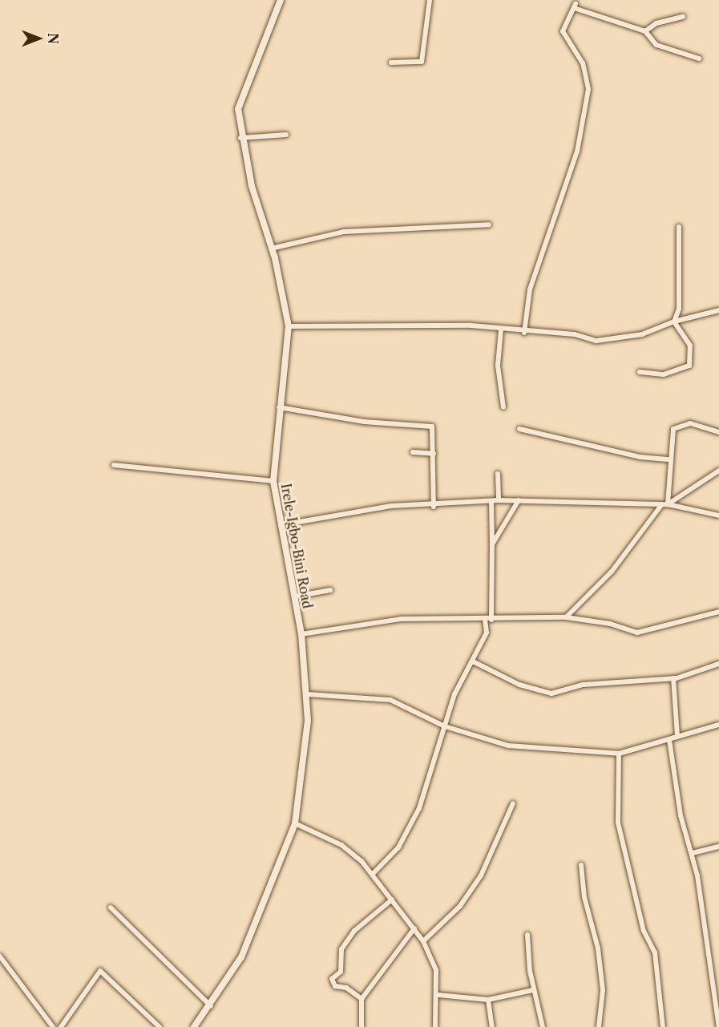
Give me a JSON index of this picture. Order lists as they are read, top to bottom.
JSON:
{
  "streets": {
    "street": ["Irele-Igbo-Bini Road"]
  },
  "north": "right"
}
